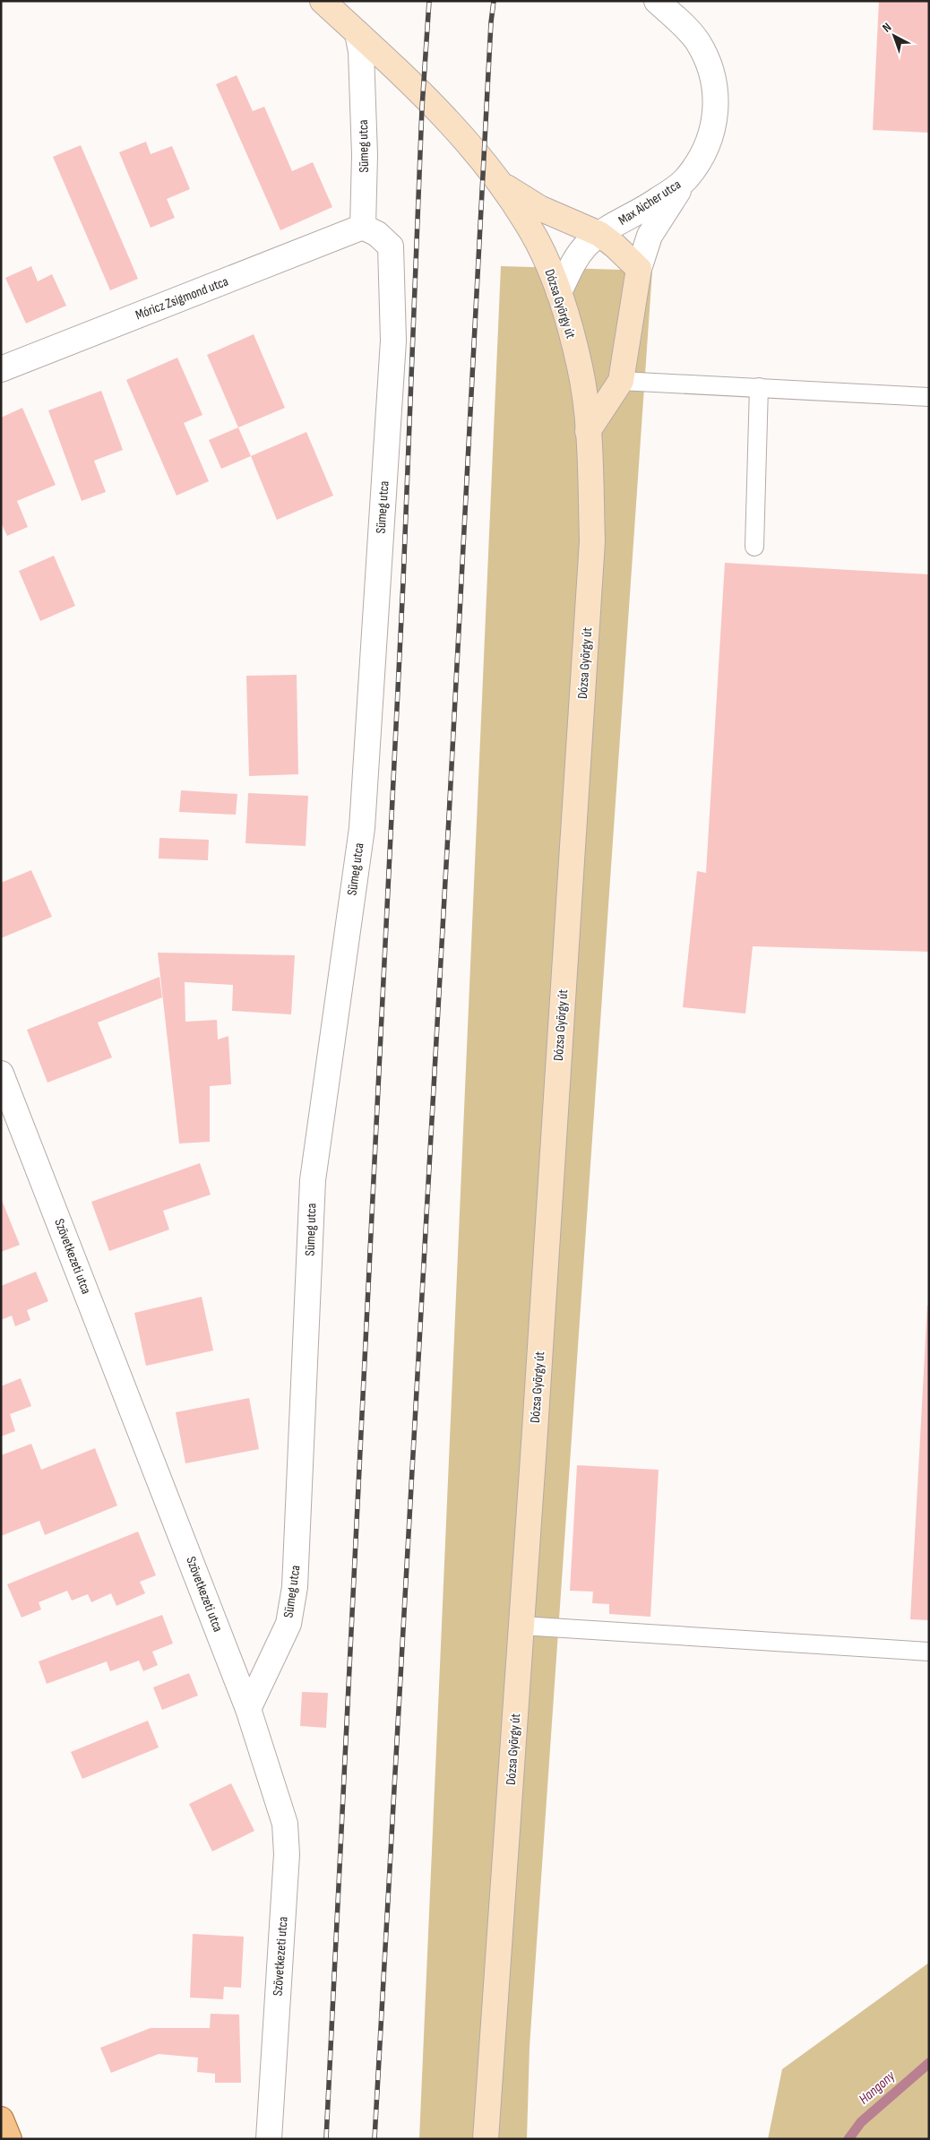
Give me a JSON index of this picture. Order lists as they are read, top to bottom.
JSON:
{
  "streets": {
    "main road": ["Dózsa György út"],
    "street": [
      "Sümeg utca",
      "Max Aicher utca",
      "Móricz Zsigmond utca",
      "Szövetkezeti utca"
    ]
  },
  "crossings": [
    ["Sümeg utca", "Móricz Zsigmond utca"],
    ["Sümeg utca", "Dózsa György út"],
    ["Sümeg utca", "Szövetkezeti utca"],
    ["Max Aicher utca", "Dózsa György út"]
  ],
  "water": ["Hangony"],
  "north": "top left"
}
